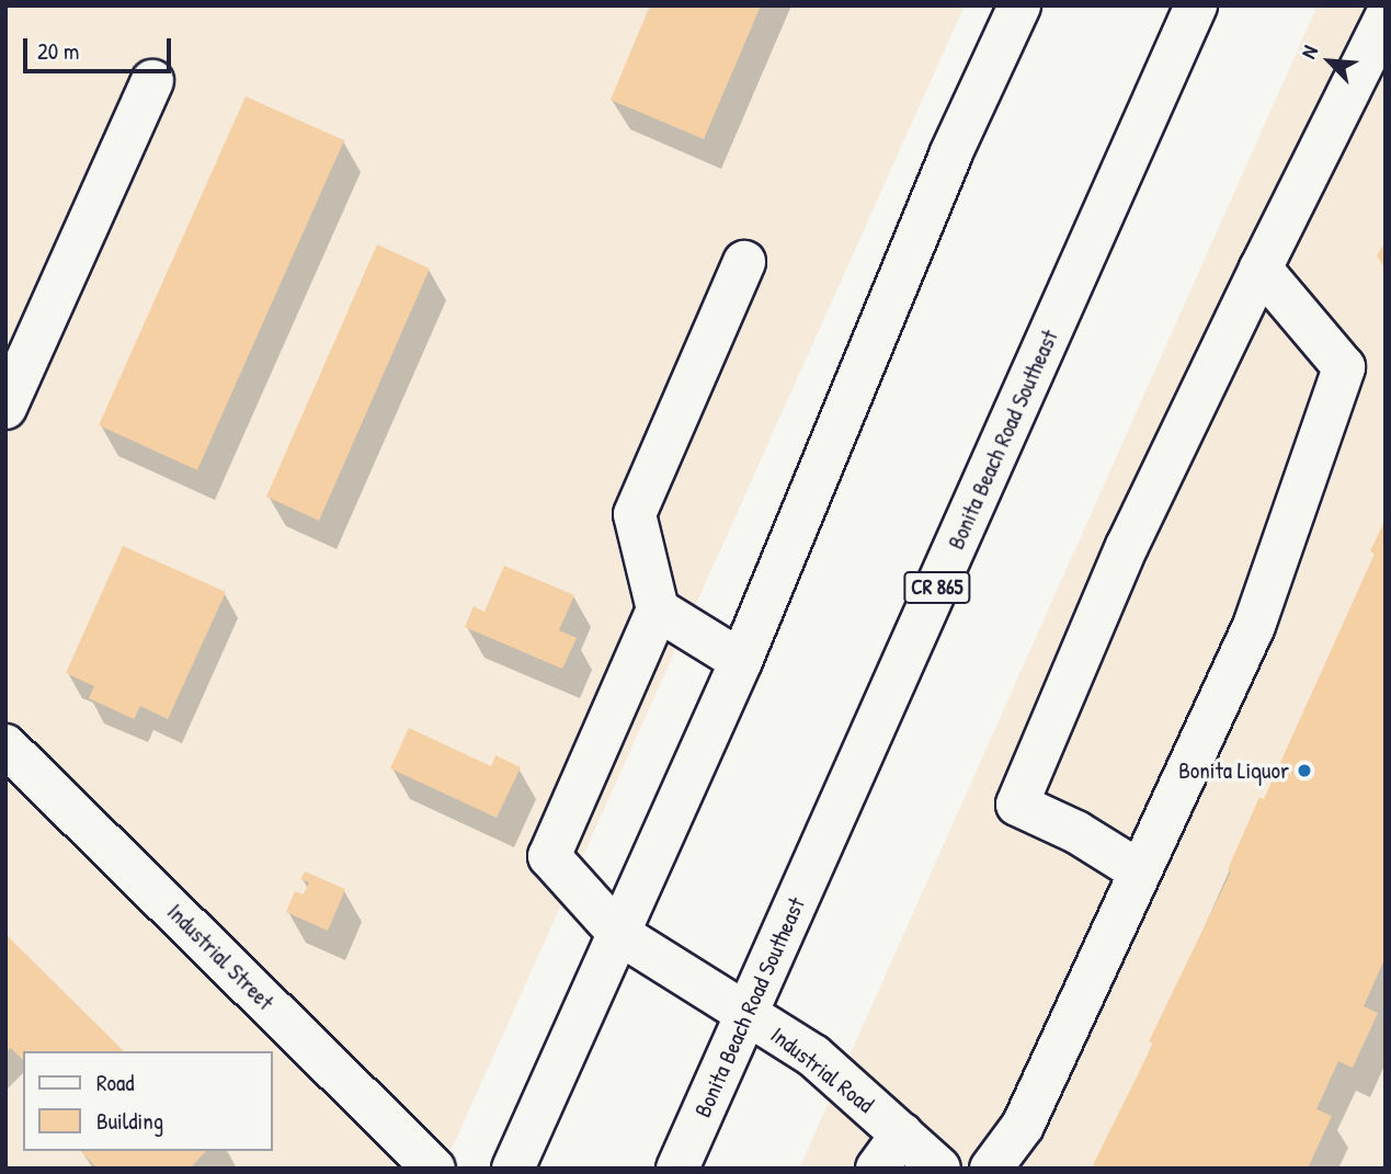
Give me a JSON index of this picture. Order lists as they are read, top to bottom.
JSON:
{
  "streets": {
    "main road": [
      "Bonita Beach Road Southeast",
      "CR 865",
      "Industrial Street",
      "Industrial Road"
    ]
  },
  "crossings": [
    ["Bonita Beach Road Southeast", "Industrial Road"]
  ],
  "places": ["Bonita Liquor"],
  "legend": ["Road", "Building"],
  "scale_bar": "20 m",
  "north": "top left"
}
